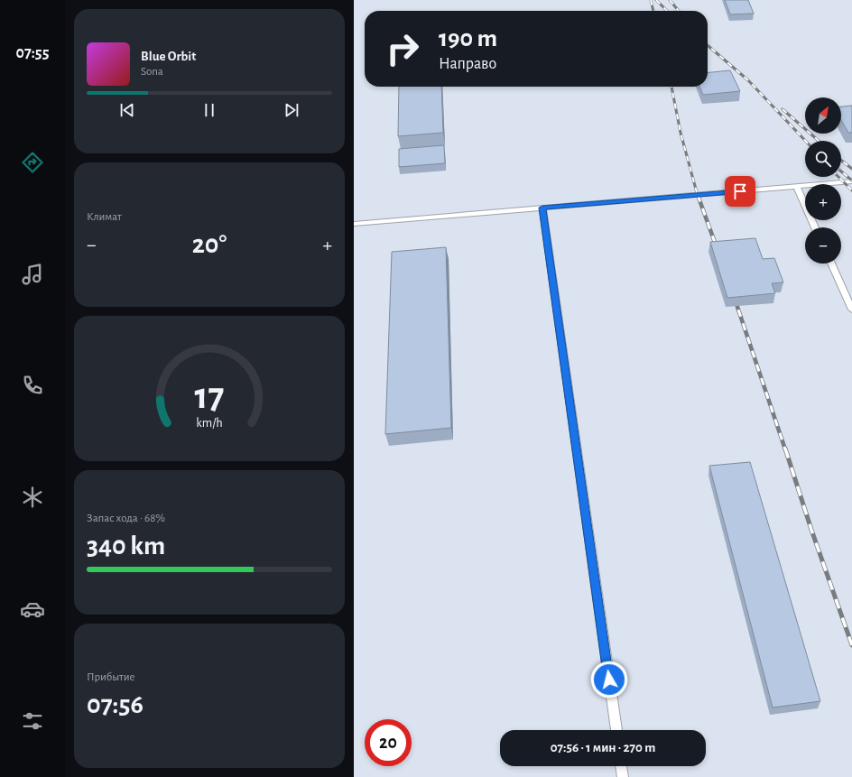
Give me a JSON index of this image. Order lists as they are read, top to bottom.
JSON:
{
  "north": "top right",
  "page": {
    "tabs": "07:55",
    "turn": ["190 m", "Направо"],
    "song": ["Blue Orbit", "Sona"],
    "map_buttons": ["+", "−"],
    "tile": [
      "Климат",
      ["Запас хода · 68%", "340 km"],
      ["Прибытие", "07:56"]
    ],
    "heat": ["−", "20°", "+"],
    "limit": "20",
    "trip": "07:56 · 1 мин · 270 m",
    "gauge": ["17", "km/h"]
  }
}
